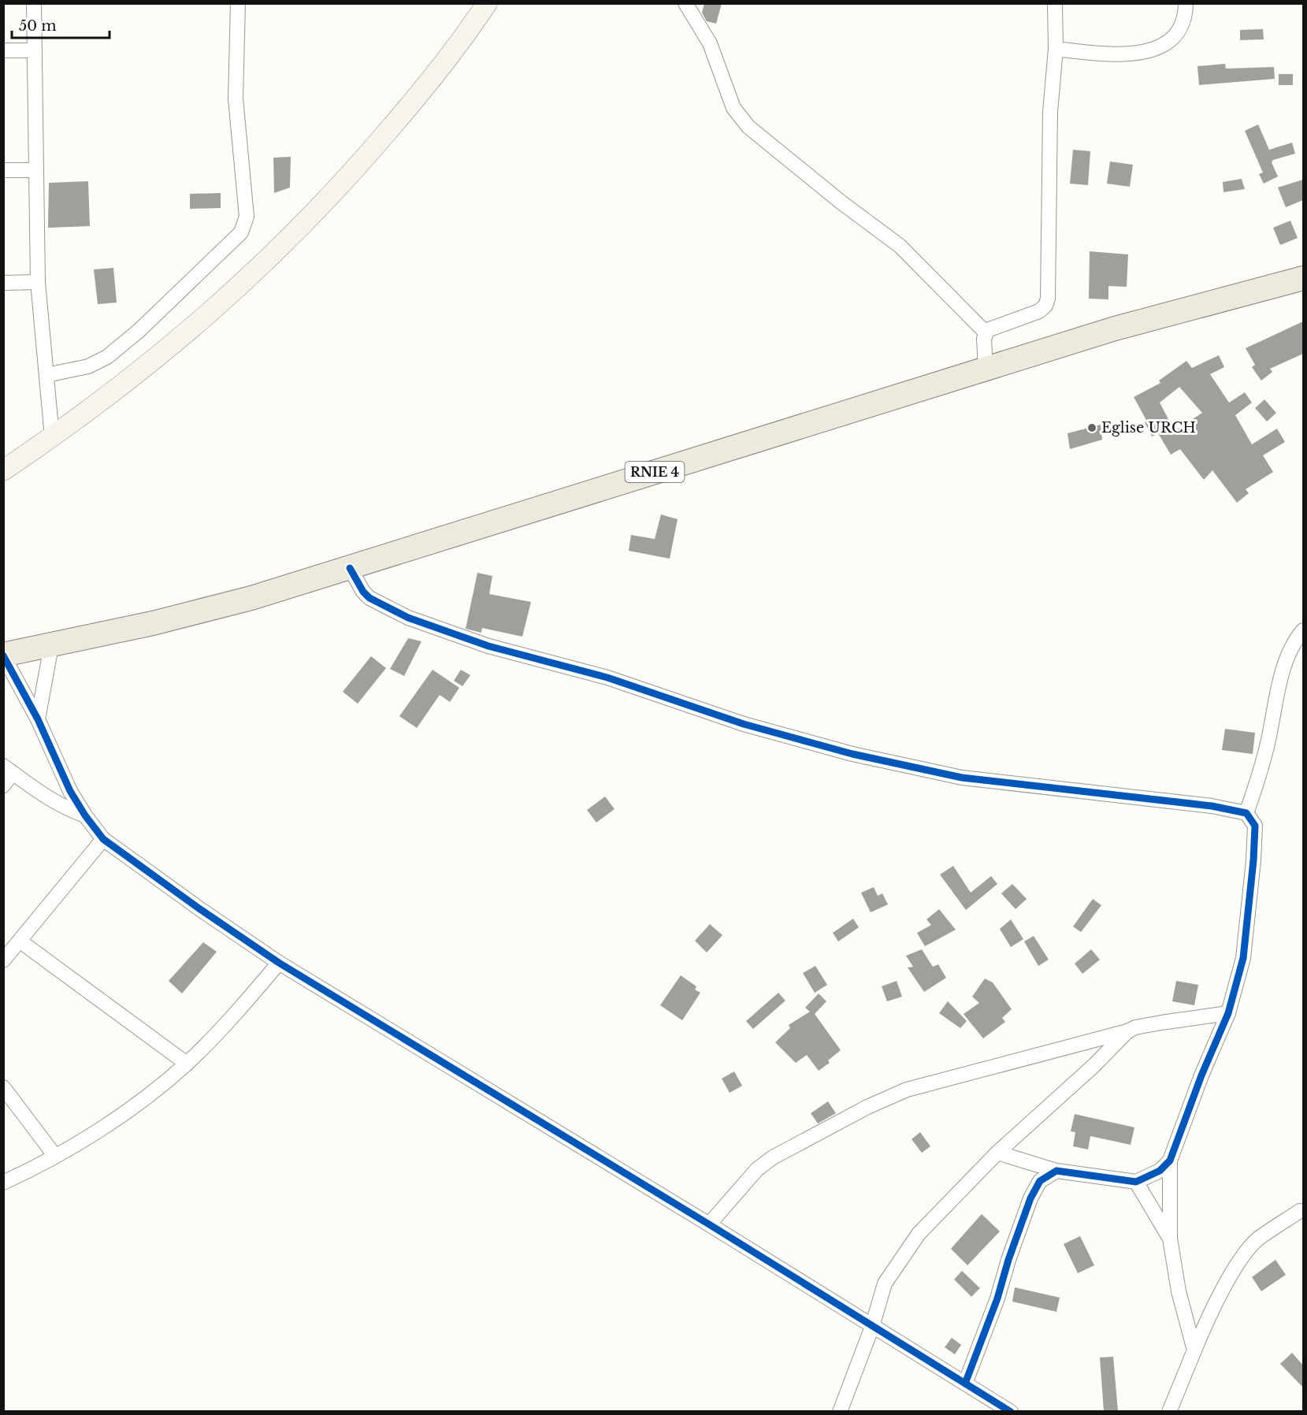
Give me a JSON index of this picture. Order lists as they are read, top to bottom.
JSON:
{
  "streets": {
    "main road": ["RNIE 4"]
  },
  "places": ["Eglise URCH"],
  "scale_bar": "50 m"
}
